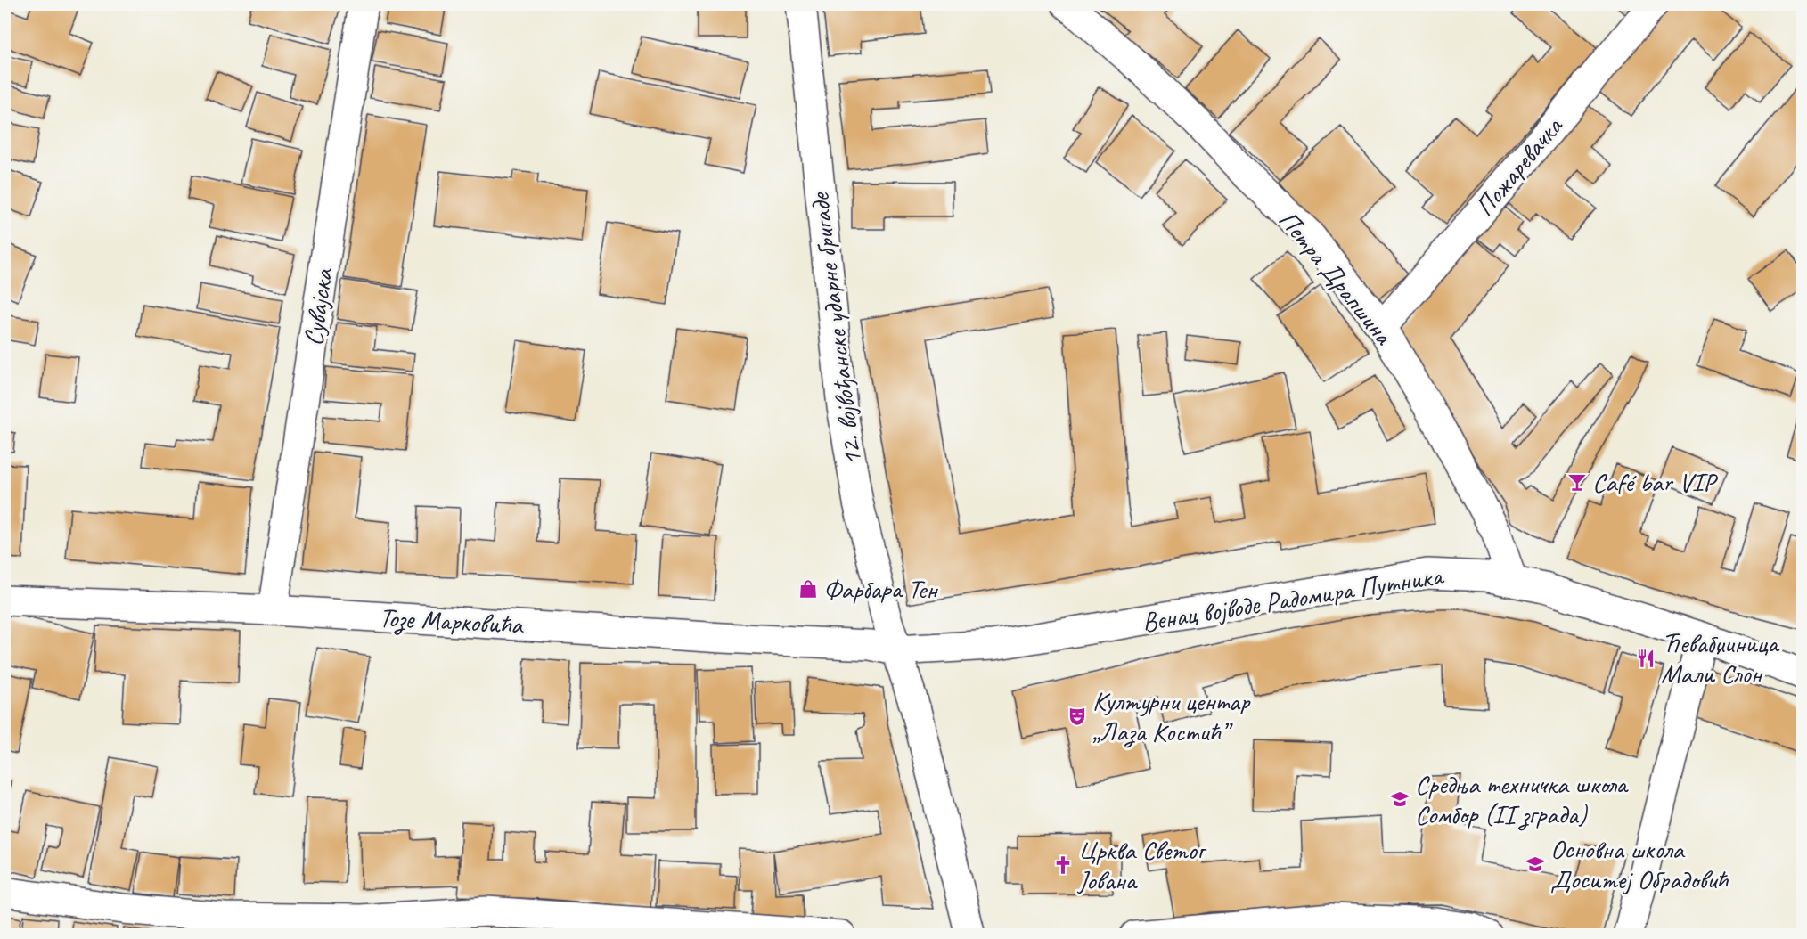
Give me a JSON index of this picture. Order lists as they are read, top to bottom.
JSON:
{
  "streets": {
    "street": [
      "Пожаревачка",
      "Петра Драпшина",
      "Сувајска",
      "12. војвођанске ударне бригаде",
      "Венац војводе Радомира Путника",
      "Тозе Марковића"
    ]
  },
  "crossings": [
    ["Пожаревачка", "Петра Драпшина"],
    ["Петра Драпшина", "Венац војводе Радомира Путника"],
    ["Сувајска", "Тозе Марковића"],
    ["12. војвођанске ударне бригаде", "Венац војводе Радомира Путника"],
    ["12. војвођанске ударне бригаде", "Тозе Марковића"],
    ["Венац војводе Радомира Путника", "Тозе Марковића"]
  ],
  "places": {
    "bar": ["Café bar VIP"],
    "shop": ["Фарбара Тен"],
    "restaurant": ["Ћевабџиница Мали Слон"],
    "theatre": ["Културни центар „Лаза Костић”"],
    "school or university": ["Средња техничка школа Сомбор (II зграда)", "Основна школа Доситеј Обрадовић"],
    "church": ["Црква Светог Јована"]
  }
}
